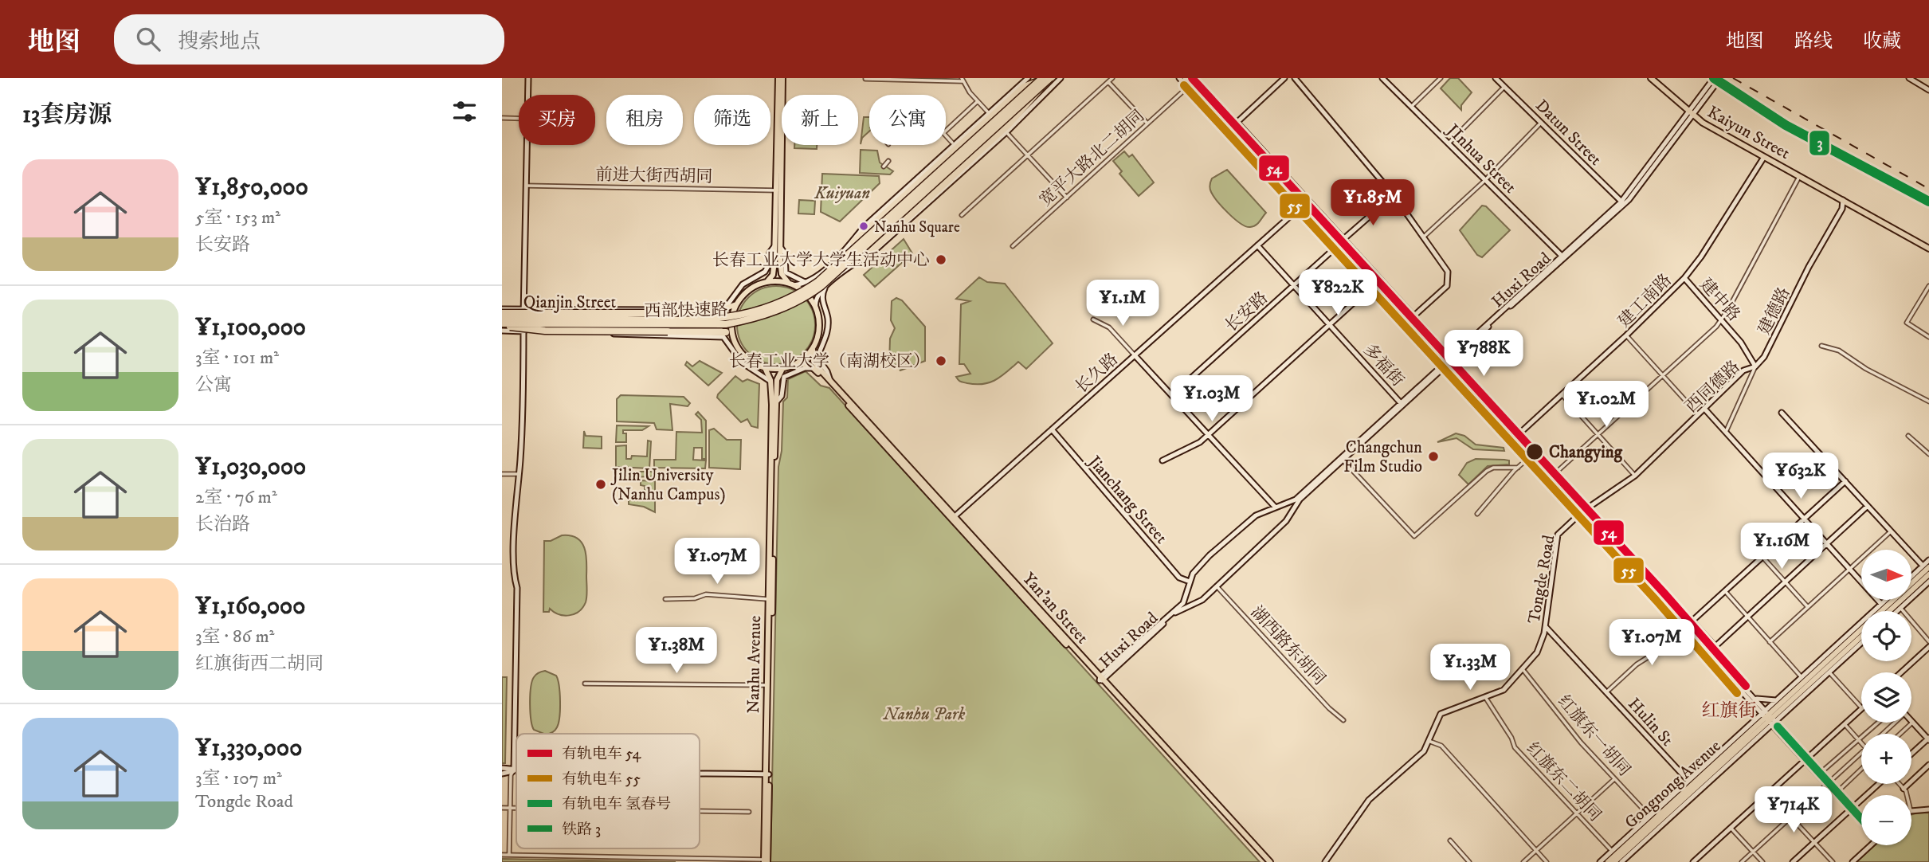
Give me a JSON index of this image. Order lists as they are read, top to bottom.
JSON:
{
  "streets": {
    "highway": ["西部快速路"],
    "main road": [
      "Kaiyun Street",
      "Qianjin Street",
      "Yan'an Street",
      "Nanhu Avenue",
      "Gongnong Avenue"
    ],
    "street": [
      "Datun Street",
      "宽平大路北二胡同",
      "JInhua Street",
      "前进大街西胡同",
      "Huxi Road",
      "建中路",
      "建工南路",
      "建德路",
      "长安路",
      "多福街",
      "长久路",
      "西同德路",
      "Jianchang Street",
      "Tongde Road",
      "湖西路东胡同",
      "Hulin St",
      "红旗东一胡同",
      "红旗东二胡同"
    ]
  },
  "crossings": [
    ["Datun Street", "Huxi Road"],
    ["Kaiyun Street", "Huxi Road"],
    ["Kaiyun Street", "建工南路"],
    ["Kaiyun Street", "建德路"],
    ["JInhua Street", "Huxi Road"],
    ["Huxi Road", "多福街"],
    ["Huxi Road", "Jianchang Street"],
    ["Huxi Road", "Yan'an Street"],
    ["Huxi Road", "湖西路东胡同"],
    ["建中路", "建工南路"],
    ["建中路", "建德路"],
    ["建中路", "西同德路"],
    ["Qianjin Street", "西部快速路"],
    ["Qianjin Street", "Yan'an Street"],
    ["Qianjin Street", "Nanhu Avenue"],
    ["建德路", "西同德路"],
    ["长安路", "多福街"],
    ["多福街", "长久路"],
    ["长久路", "Jianchang Street"],
    ["长久路", "Yan'an Street"],
    ["西同德路", "Tongde Road"],
    ["Tongde Road", "Hulin St"],
    ["Tongde Road", "红旗东一胡同"],
    ["Tongde Road", "红旗东二胡同"],
    ["Yan'an Street", "Nanhu Avenue"],
    ["Hulin St", "Gongnong Avenue"],
    ["红旗东一胡同", "Gongnong Avenue"]
  ],
  "districts": ["红旗街"],
  "parks": ["Kuiyuan", "Nanhu Park"],
  "places": [
    "Nanhu Square",
    "长春工业大学大学生活动中心",
    "长春工业大学（南湖校区）",
    "Changying",
    "Changchun Film Studio",
    "Jilin University (Nanhu Campus)"
  ],
  "lines": [
    "tram line 54",
    "rail line 3",
    "tram line 55",
    "tram line 氢春号"
  ],
  "legend": [
    "有轨电车 54",
    "有轨电车 55",
    "有轨电车 氢春号",
    "铁路 3"
  ],
  "north": "right",
  "page": {
    "header": "地图",
    "search": "搜索地点",
    "nav": ["地图", "路线", "收藏"],
    "heading": "13套房源",
    "chip": [
      "买房",
      "租房",
      "筛选",
      "新上",
      "公寓"
    ],
    "list": [
      {
        "name": "¥1,850,000",
        "note": "5室 · 153 m² · 长安路"
      },
      {
        "name": "¥1,100,000",
        "note": "3室 · 101 m² · 公寓"
      },
      {
        "name": "¥1,030,000",
        "note": "2室 · 76 m² · 长治路"
      },
      {
        "name": "¥1,160,000",
        "note": "3室 · 86 m² · 红旗街西二胡同"
      },
      {
        "name": "¥1,330,000",
        "note": "3室 · 107 m² · Tongde Road"
      }
    ],
    "price": [
      "¥1.85M",
      "¥822K",
      "¥1.1M",
      "¥788K",
      "¥1.03M",
      "¥1.02M",
      "¥632K",
      "¥1.16M",
      "¥1.07M",
      "¥1.07M",
      "¥1.38M",
      "¥1.33M",
      "¥714K"
    ],
    "map_buttons": ["+", "−"]
  }
}
